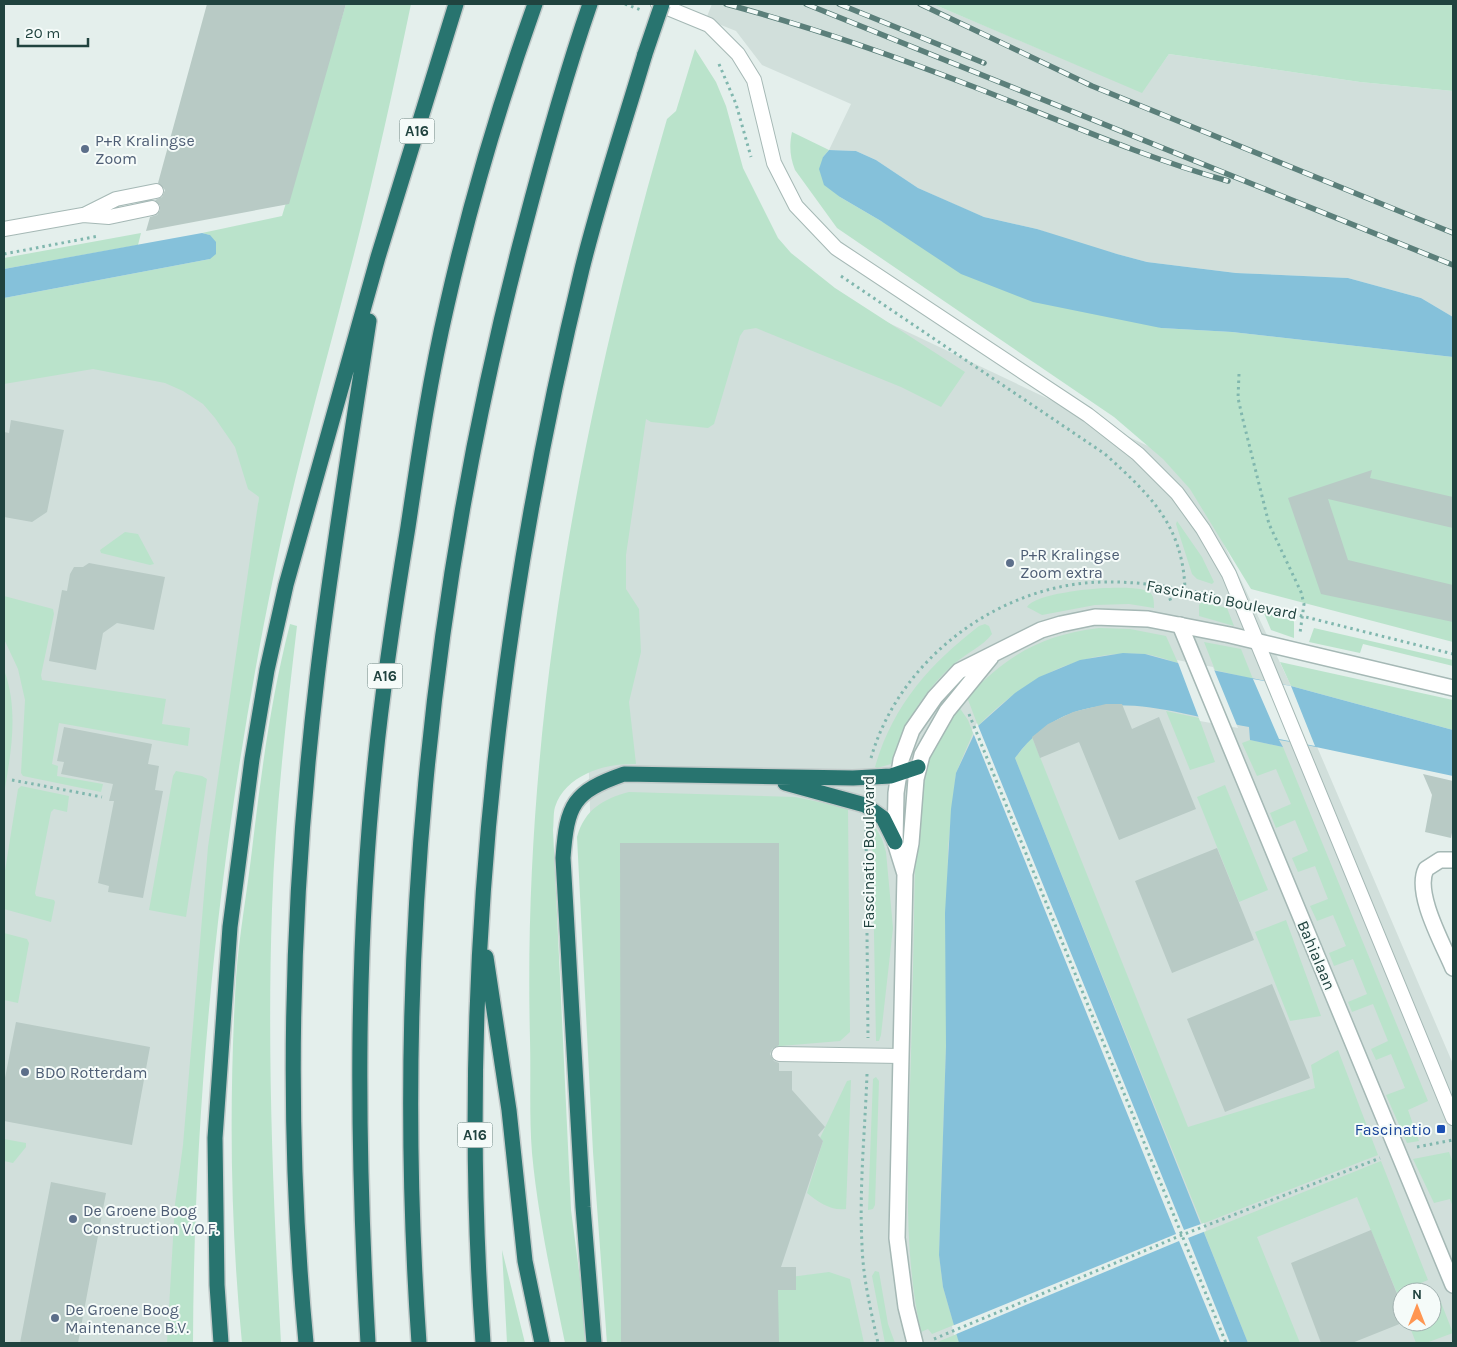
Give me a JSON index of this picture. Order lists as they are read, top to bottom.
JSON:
{
  "streets": {
    "highway": ["A16"],
    "street": ["Fascinatio Boulevard", "Bahialaan"]
  },
  "crossings": [
    ["Fascinatio Boulevard", "Bahialaan"]
  ],
  "places": {
    "other": [
      "P+R Kralingse Zoom",
      "P+R Kralingse Zoom extra",
      "BDO Rotterdam",
      "De Groene Boog Construction V.O.F.",
      "De Groene Boog Maintenance B.V."
    ],
    "transit": ["Fascinatio"]
  },
  "scale_bar": "20 m",
  "north": "top"
}
